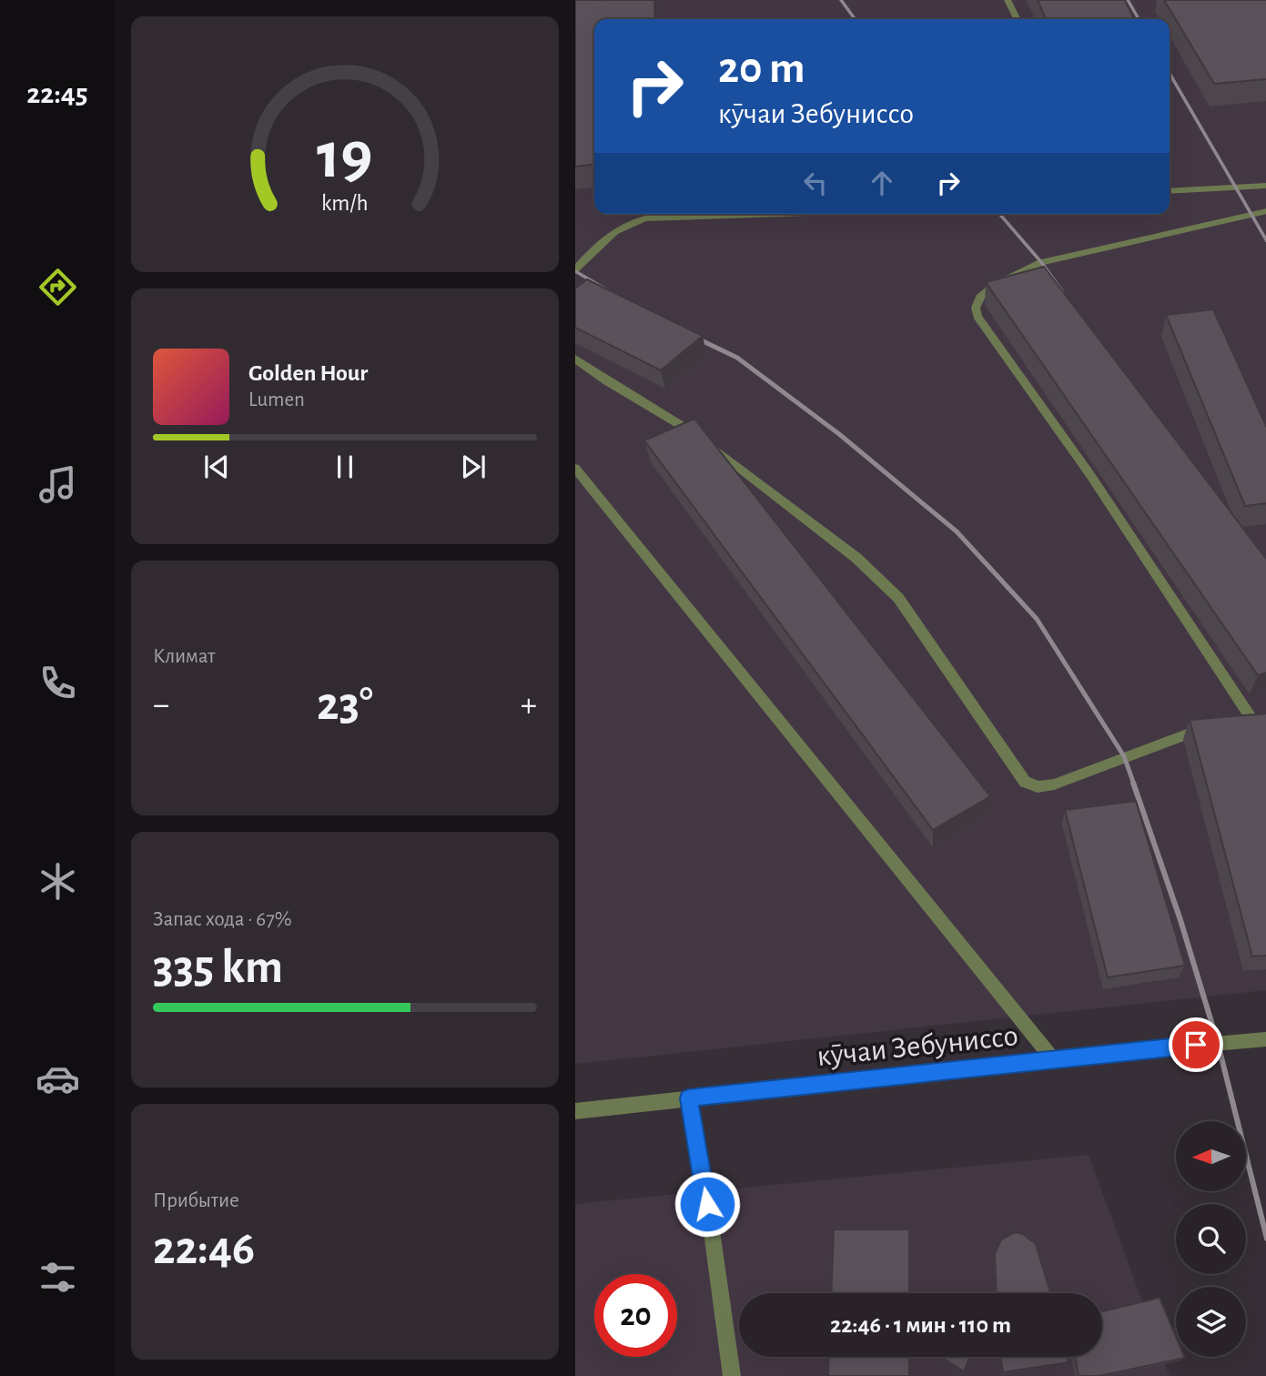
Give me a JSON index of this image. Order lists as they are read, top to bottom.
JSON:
{
  "streets": {
    "street": ["кӯчаи Зебуниссо"]
  },
  "north": "left",
  "page": {
    "tabs": "22:45",
    "turn": ["20 m", "кӯчаи Зебуниссо"],
    "song": ["Golden Hour", "Lumen"],
    "tile": [
      "Климат",
      ["Запас хода · 67%", "335 km"],
      ["Прибытие", "22:46"]
    ],
    "heat": ["−", "23°", "+"],
    "limit": "20",
    "trip": "22:46 · 1 мин · 110 m",
    "gauge": ["19", "km/h"]
  }
}
